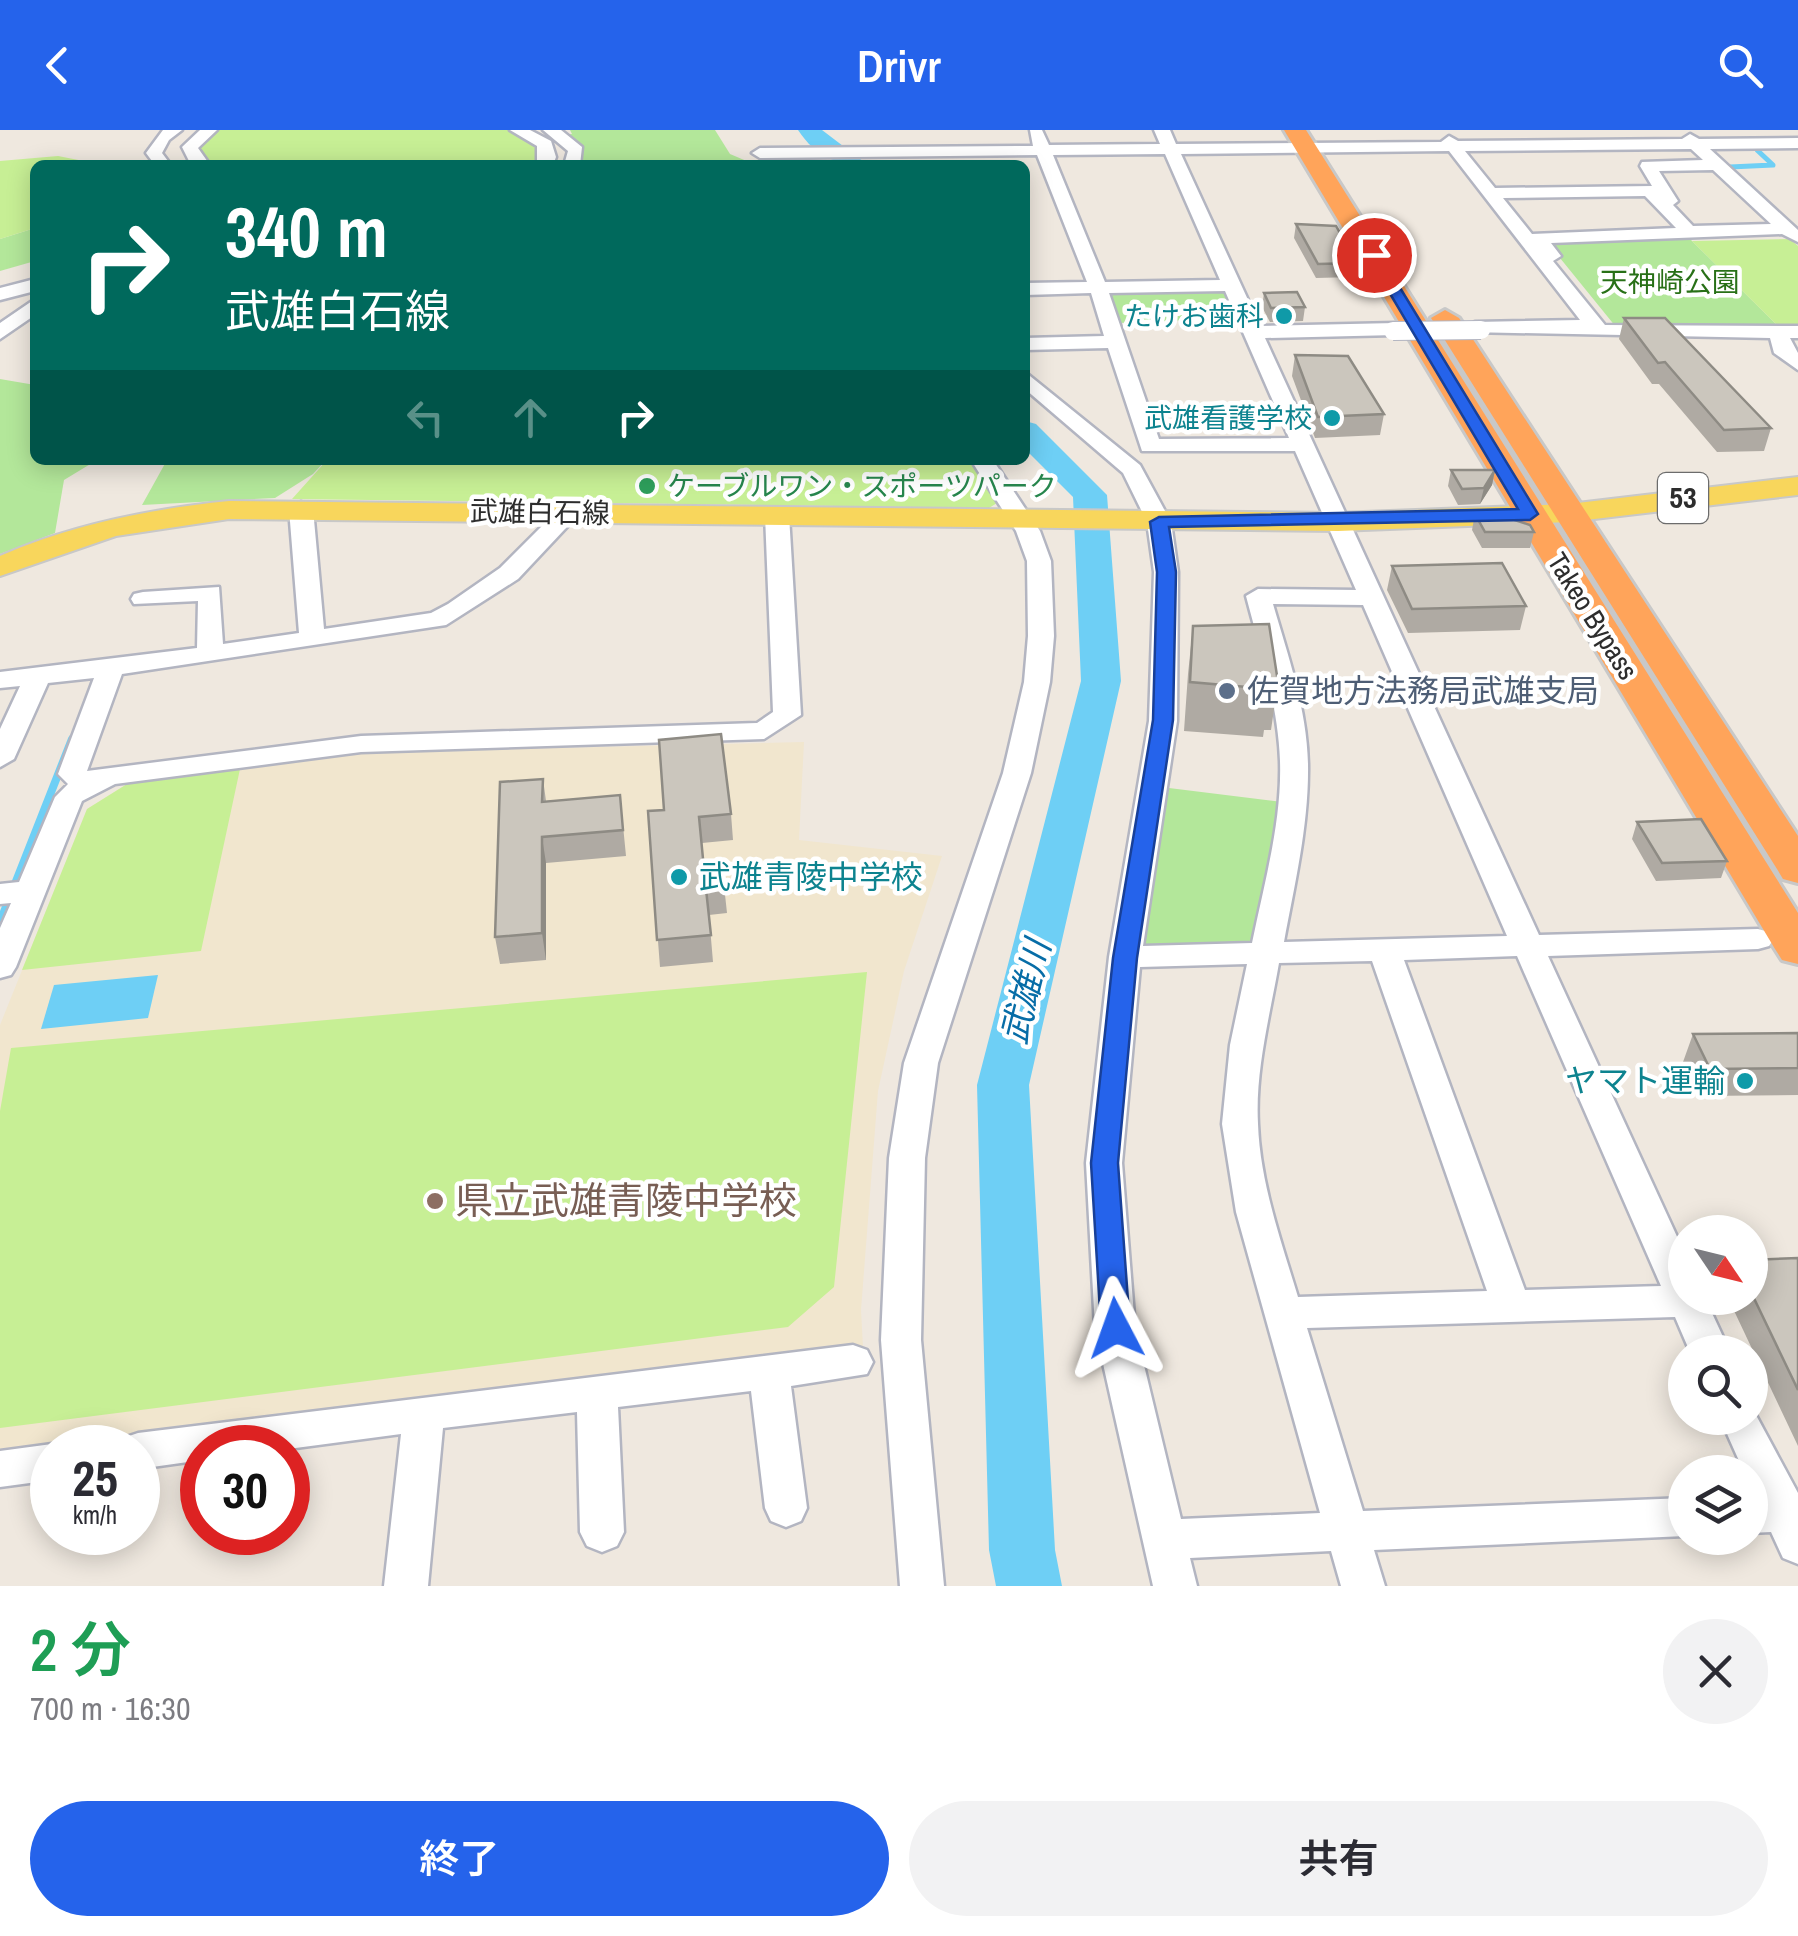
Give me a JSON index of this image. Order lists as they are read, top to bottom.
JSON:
{
  "streets": {
    "highway": ["Takeo Bypass"],
    "main road": ["53", "武雄白石線"]
  },
  "crossings": [
    ["53", "武雄白石線"],
    ["53", "Takeo Bypass"],
    ["武雄白石線", "Takeo Bypass"]
  ],
  "water": ["武雄川"],
  "parks": ["天神崎公園"],
  "places": [
    "たけお歯科",
    "武雄看護学校",
    "ケーブルワン・スポーツパーク",
    "佐賀地方法務局武雄支局",
    "武雄青陵中学校",
    "ヤマト運輸",
    "県立武雄青陵中学校"
  ],
  "north": "bottom right",
  "page": {
    "header": "Drivr",
    "turn": ["340 m", "武雄白石線"],
    "speed": "25 km/h",
    "limit": "30",
    "heading": ["2 分", "700 m · 16:30"],
    "buttons": ["終了", "共有"]
  }
}
